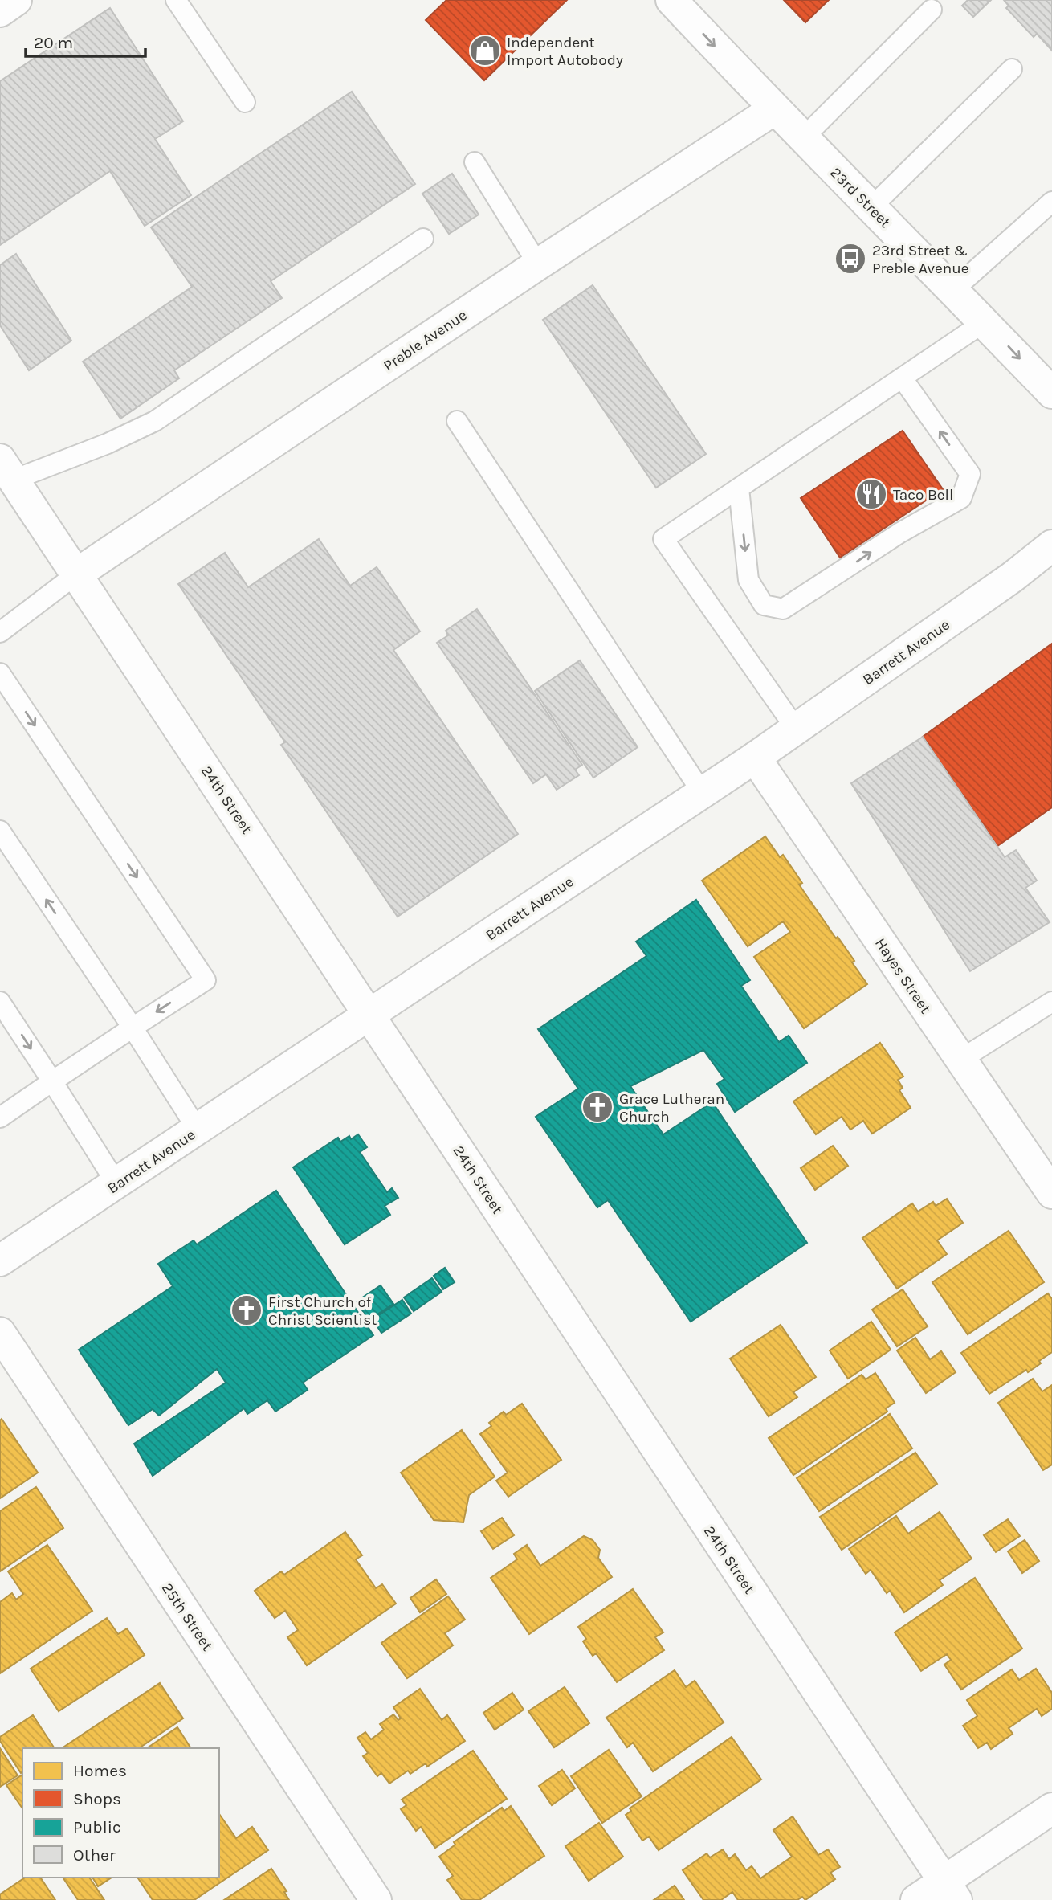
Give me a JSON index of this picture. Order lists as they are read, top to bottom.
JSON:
{
  "streets": {
    "street": [
      "23rd Street",
      "Preble Avenue",
      "Barrett Avenue",
      "24th Street",
      "Hayes Street",
      "25th Street"
    ]
  },
  "crossings": [
    ["23rd Street", "Preble Avenue"],
    ["Preble Avenue", "24th Street"],
    ["Barrett Avenue", "24th Street"],
    ["Barrett Avenue", "Hayes Street"]
  ],
  "one_way": ["23rd Street"],
  "places": {
    "shop": ["Independent Import Autobody"],
    "bus stop": ["23rd Street & Preble Avenue"],
    "restaurant": ["Taco Bell"],
    "church": ["Grace Lutheran Church", "First Church of Christ Scientist"]
  },
  "legend": [
    "Homes",
    "Shops",
    "Public",
    "Other"
  ],
  "scale_bar": "20 m"
}
